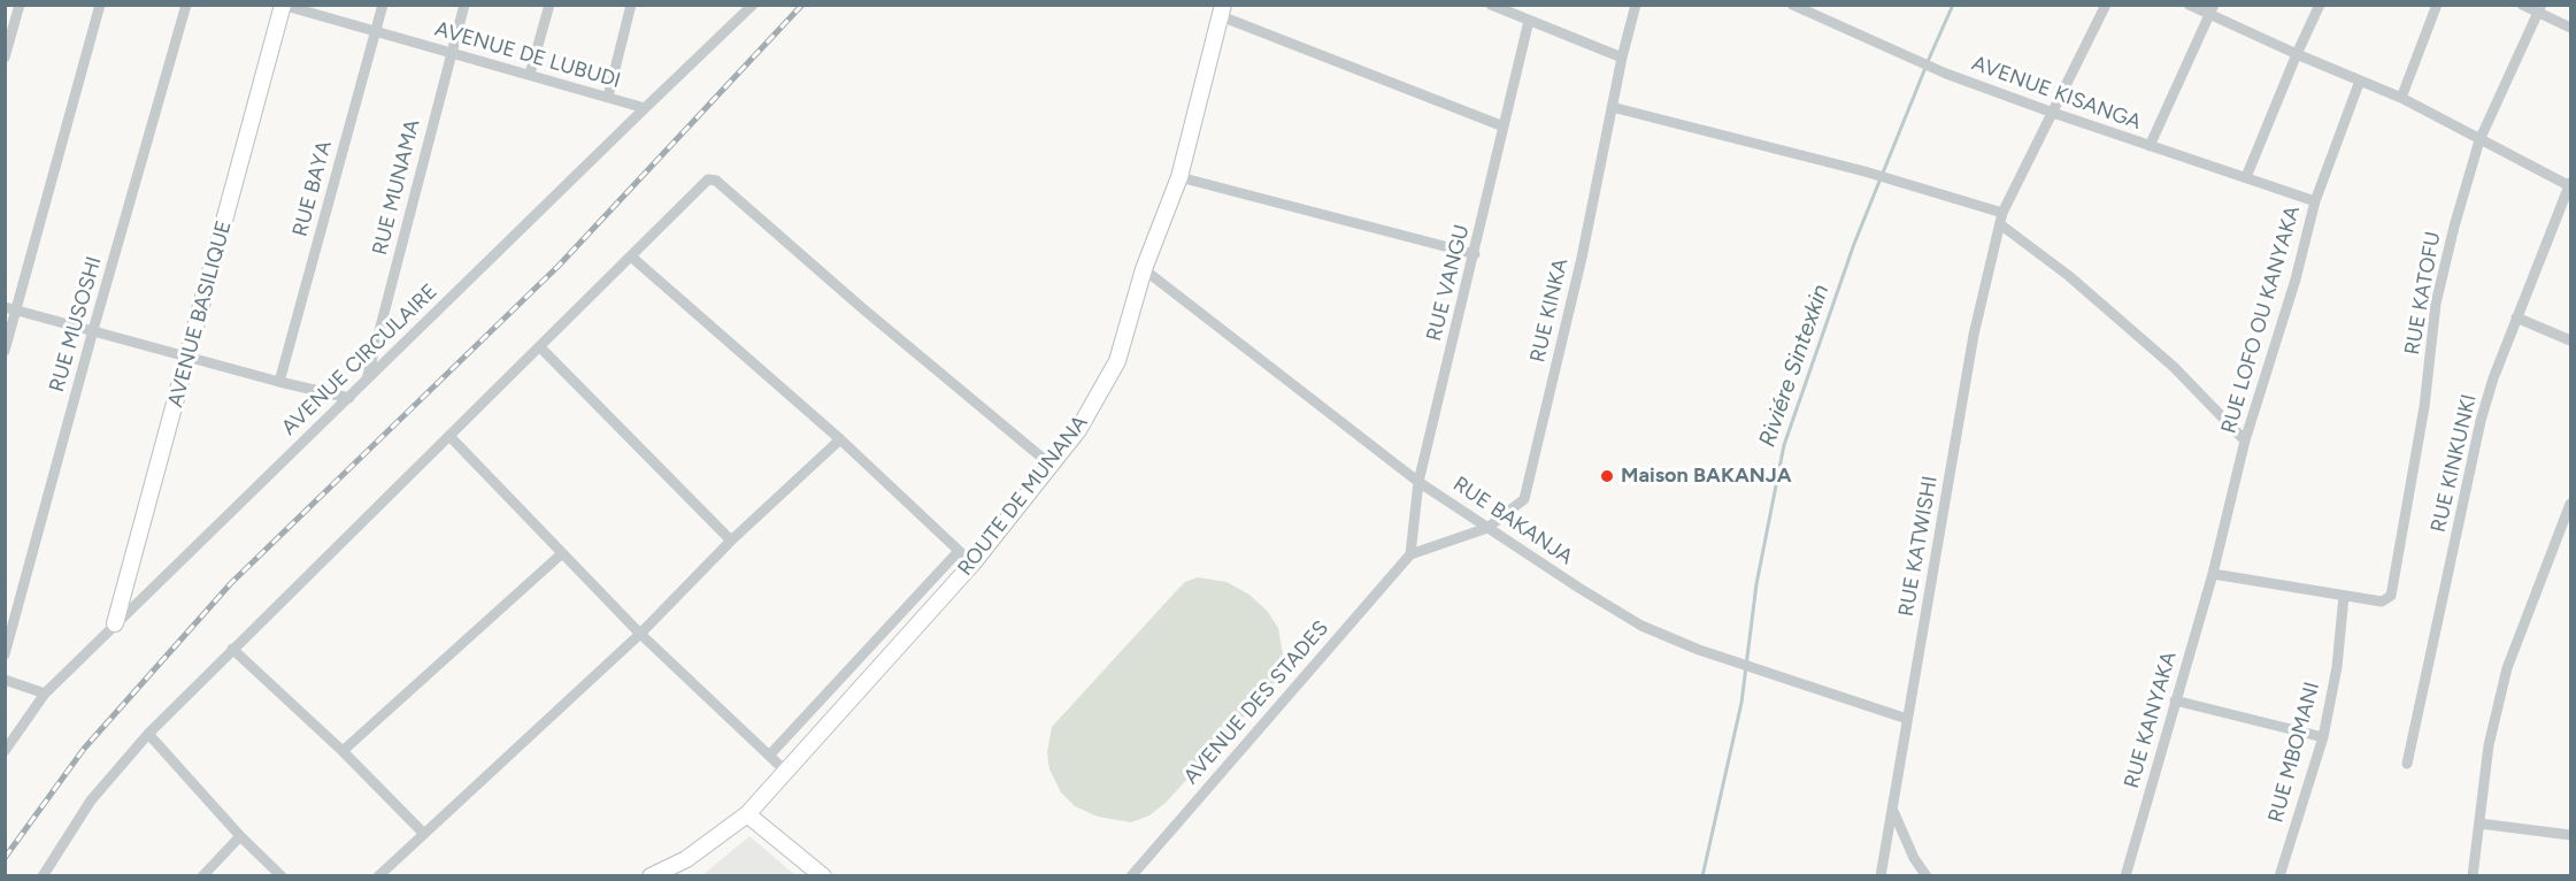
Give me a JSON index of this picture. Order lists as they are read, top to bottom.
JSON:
{
  "streets": {
    "main road": ["AVENUE BASILIQUE", "ROUTE DE MUNANA"],
    "street": [
      "AVENUE DE LUBUDI",
      "AVENUE KISANGA",
      "RUE MUNAMA",
      "RUE BAYA",
      "RUE VANGU",
      "RUE KATOFU",
      "RUE KINKA",
      "RUE LOFO OU KANYAKA",
      "RUE MUSOSHI",
      "AVENUE CIRCULAIRE",
      "RUE KINKUNKI",
      "RUE BAKANJA",
      "RUE KATWISHI",
      "AVENUE DES STADES",
      "RUE KANYAKA",
      "RUE MBOMANI"
    ]
  },
  "crossings": [
    ["AVENUE DE LUBUDI", "RUE MUNAMA"],
    ["AVENUE DE LUBUDI", "RUE BAYA"],
    ["AVENUE DE LUBUDI", "AVENUE BASILIQUE"],
    ["AVENUE DE LUBUDI", "AVENUE CIRCULAIRE"],
    ["AVENUE KISANGA", "RUE LOFO OU KANYAKA"],
    ["AVENUE KISANGA", "RUE KATWISHI"],
    ["RUE MUNAMA", "AVENUE CIRCULAIRE"],
    ["RUE VANGU", "RUE KINKA"],
    ["RUE VANGU", "RUE BAKANJA"],
    ["RUE VANGU", "AVENUE DES STADES"],
    ["RUE KATOFU", "RUE MBOMANI"],
    ["RUE KINKA", "RUE BAKANJA"],
    ["RUE KINKA", "AVENUE DES STADES"],
    ["AVENUE BASILIQUE", "AVENUE CIRCULAIRE"],
    ["RUE LOFO OU KANYAKA", "RUE KANYAKA"],
    ["ROUTE DE MUNANA", "RUE BAKANJA"],
    ["RUE BAKANJA", "RUE KATWISHI"]
  ],
  "water": ["Riviére Sintexkin"],
  "places": ["Maison BAKANJA"]
}
